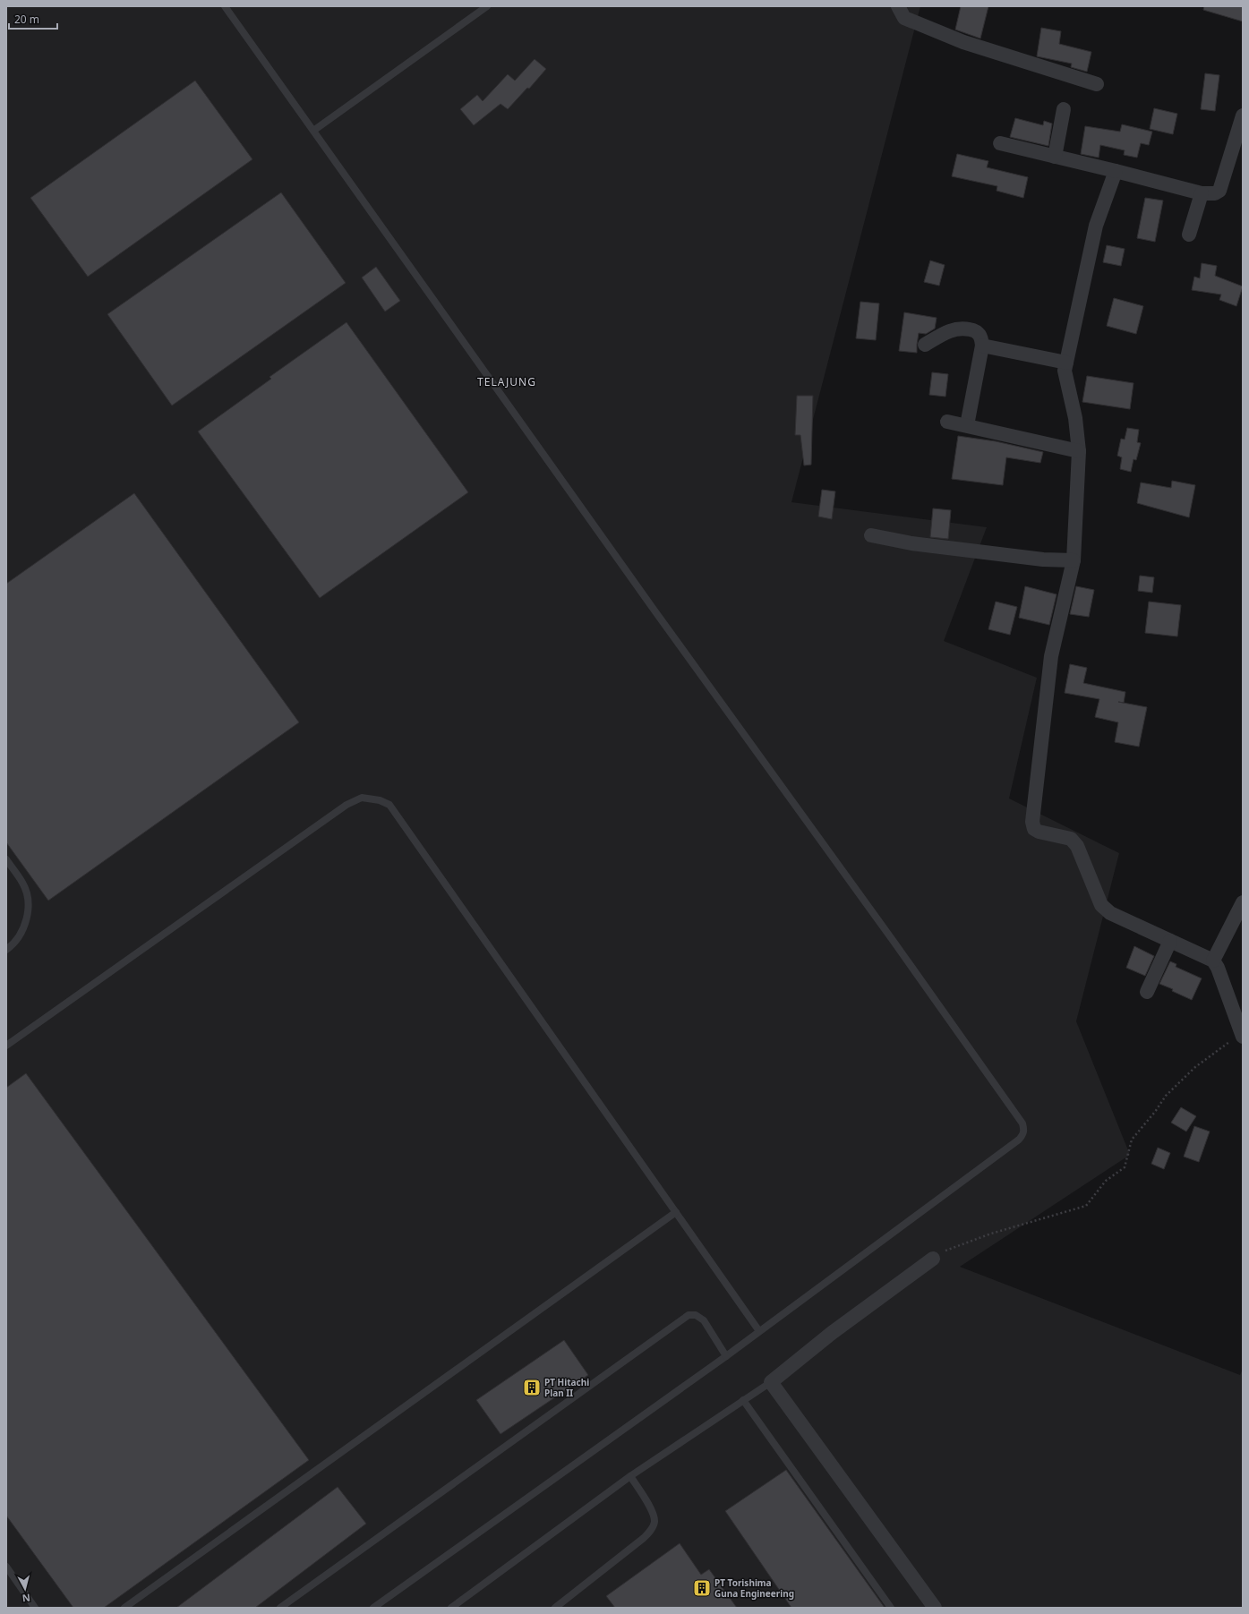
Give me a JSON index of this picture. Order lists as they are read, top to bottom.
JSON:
{
  "districts": ["TELAJUNG"],
  "places": {
    "building": ["PT Hitachi Plan II", "PT Torishima Guna Engineering"]
  },
  "scale_bar": "20 m",
  "north": "bottom"
}
